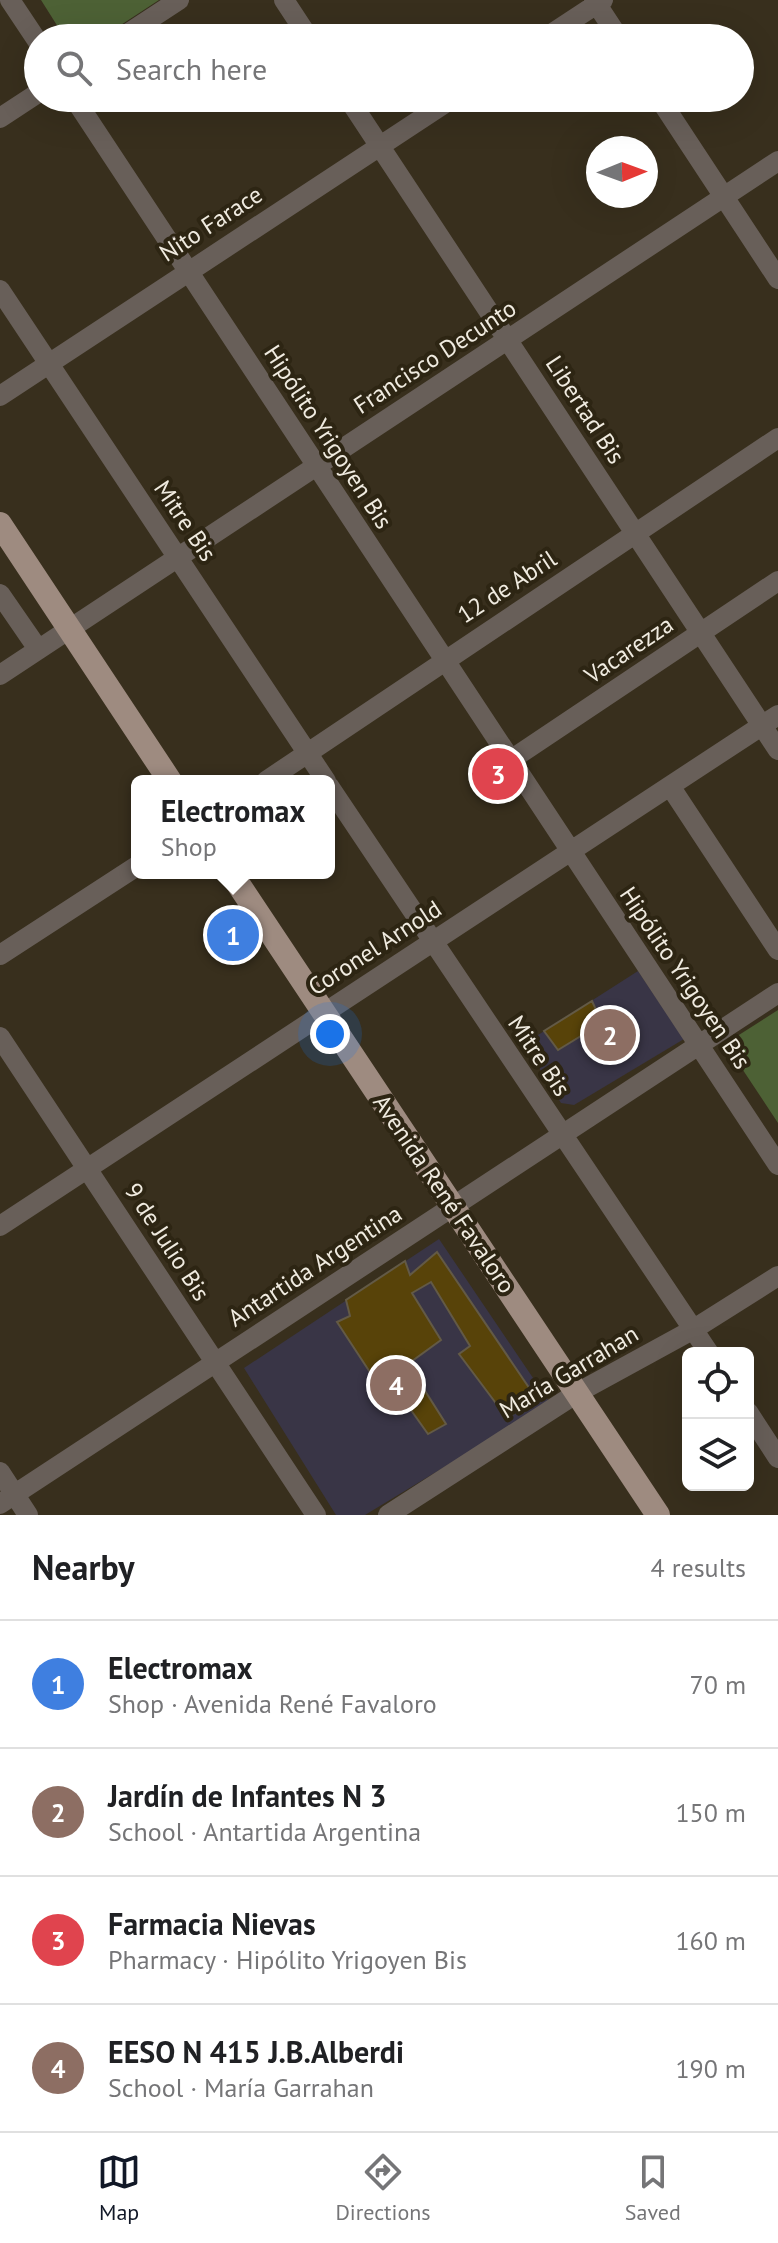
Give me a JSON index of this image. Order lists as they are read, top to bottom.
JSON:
{
  "streets": {
    "main road": ["Avenida René Favaloro"],
    "street": [
      "Nito Farace",
      "Francisco Decunto",
      "Libertad Bis",
      "Hipólito Yrigoyen Bis",
      "Mitre Bis",
      "12 de Abril",
      "Vacarezza",
      "Coronel Arnold",
      "9 de Julio Bis",
      "Antartida Argentina",
      "María Garrahan"
    ]
  },
  "crossings": [
    ["Nito Farace", "Libertad Bis"],
    ["Nito Farace", "Hipólito Yrigoyen Bis"],
    ["Nito Farace", "Mitre Bis"],
    ["Francisco Decunto", "Libertad Bis"],
    ["Francisco Decunto", "Hipólito Yrigoyen Bis"],
    ["Francisco Decunto", "Mitre Bis"],
    ["Libertad Bis", "12 de Abril"],
    ["Libertad Bis", "Vacarezza"],
    ["Libertad Bis", "Coronel Arnold"],
    ["Hipólito Yrigoyen Bis", "12 de Abril"],
    ["Hipólito Yrigoyen Bis", "Vacarezza"],
    ["Hipólito Yrigoyen Bis", "Coronel Arnold"],
    ["Hipólito Yrigoyen Bis", "Antartida Argentina"],
    ["Mitre Bis", "12 de Abril"],
    ["Mitre Bis", "Coronel Arnold"],
    ["Mitre Bis", "Antartida Argentina"],
    ["Mitre Bis", "María Garrahan"],
    ["Coronel Arnold", "Avenida René Favaloro"],
    ["Coronel Arnold", "9 de Julio Bis"],
    ["Avenida René Favaloro", "Antartida Argentina"],
    ["Avenida René Favaloro", "María Garrahan"],
    ["9 de Julio Bis", "Antartida Argentina"]
  ],
  "north": "right",
  "page": {
    "search": "Search here",
    "pins": [
      "3",
      "1",
      "2",
      "4"
    ],
    "popup": ["Electromax", "Shop"],
    "heading": ["Nearby", "4 results"],
    "list": [
      {
        "mark": "1",
        "name": "Electromax",
        "note": "Shop · Avenida René Favaloro",
        "value": "70 m"
      },
      {
        "mark": "2",
        "name": "Jardín de Infantes N 3",
        "note": "School · Antartida Argentina",
        "value": "150 m"
      },
      {
        "mark": "3",
        "name": "Farmacia Nievas",
        "note": "Pharmacy · Hipólito Yrigoyen Bis",
        "value": "160 m"
      },
      {
        "mark": "4",
        "name": "EESO N 415 J.B.Alberdi",
        "note": "School · María Garrahan",
        "value": "190 m"
      }
    ],
    "nav": ["Map", "Directions", "Saved"]
  }
}
